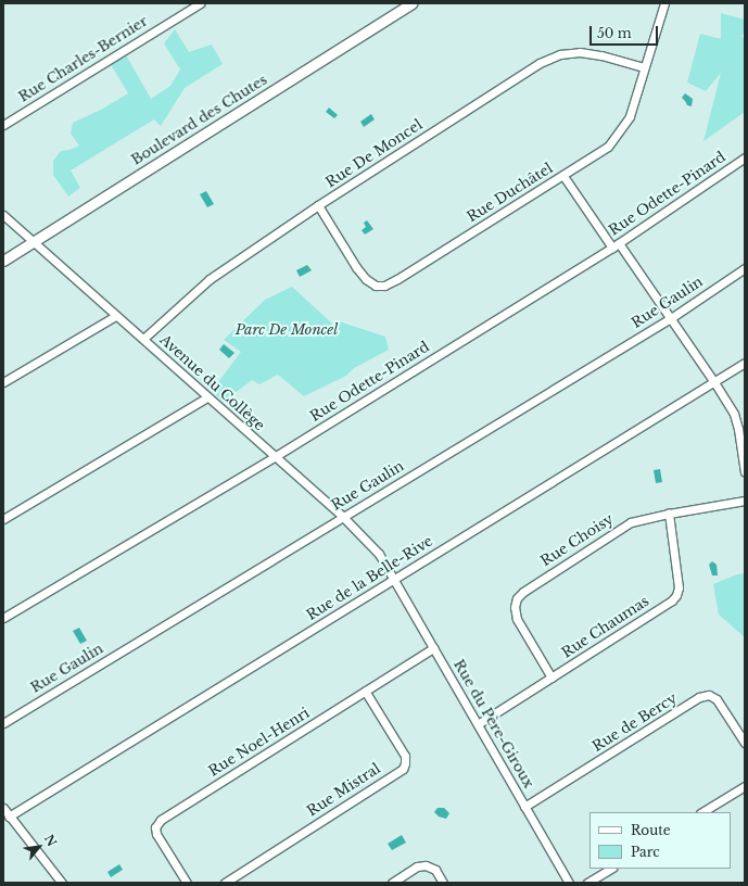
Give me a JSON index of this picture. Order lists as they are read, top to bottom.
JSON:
{
  "streets": {
    "street": [
      "Rue Charles-Bernier",
      "Boulevard des Chutes",
      "Rue De Moncel",
      "Rue Duchâtel",
      "Rue Odette-Pinard",
      "Rue Gaulin",
      "Avenue du Collège",
      "Rue Choisy",
      "Rue de la Belle-Rive",
      "Rue Chaumas",
      "Rue de Bercy",
      "Rue du Père-Giroux",
      "Rue Noel-Henri",
      "Rue Mistral"
    ]
  },
  "crossings": [
    ["Boulevard des Chutes", "Avenue du Collège"],
    ["Rue De Moncel", "Rue Duchâtel"],
    ["Rue De Moncel", "Avenue du Collège"],
    ["Rue Odette-Pinard", "Avenue du Collège"],
    ["Rue Gaulin", "Avenue du Collège"],
    ["Avenue du Collège", "Rue de la Belle-Rive"],
    ["Avenue du Collège", "Rue du Père-Giroux"],
    ["Rue Choisy", "Rue Chaumas"],
    ["Rue de la Belle-Rive", "Rue du Père-Giroux"],
    ["Rue Chaumas", "Rue du Père-Giroux"],
    ["Rue de Bercy", "Rue du Père-Giroux"],
    ["Rue du Père-Giroux", "Rue Noel-Henri"],
    ["Rue Noel-Henri", "Rue Mistral"]
  ],
  "parks": ["Parc De Moncel"],
  "legend": ["Route", "Parc"],
  "scale_bar": "50 m",
  "north": "top right"
}
